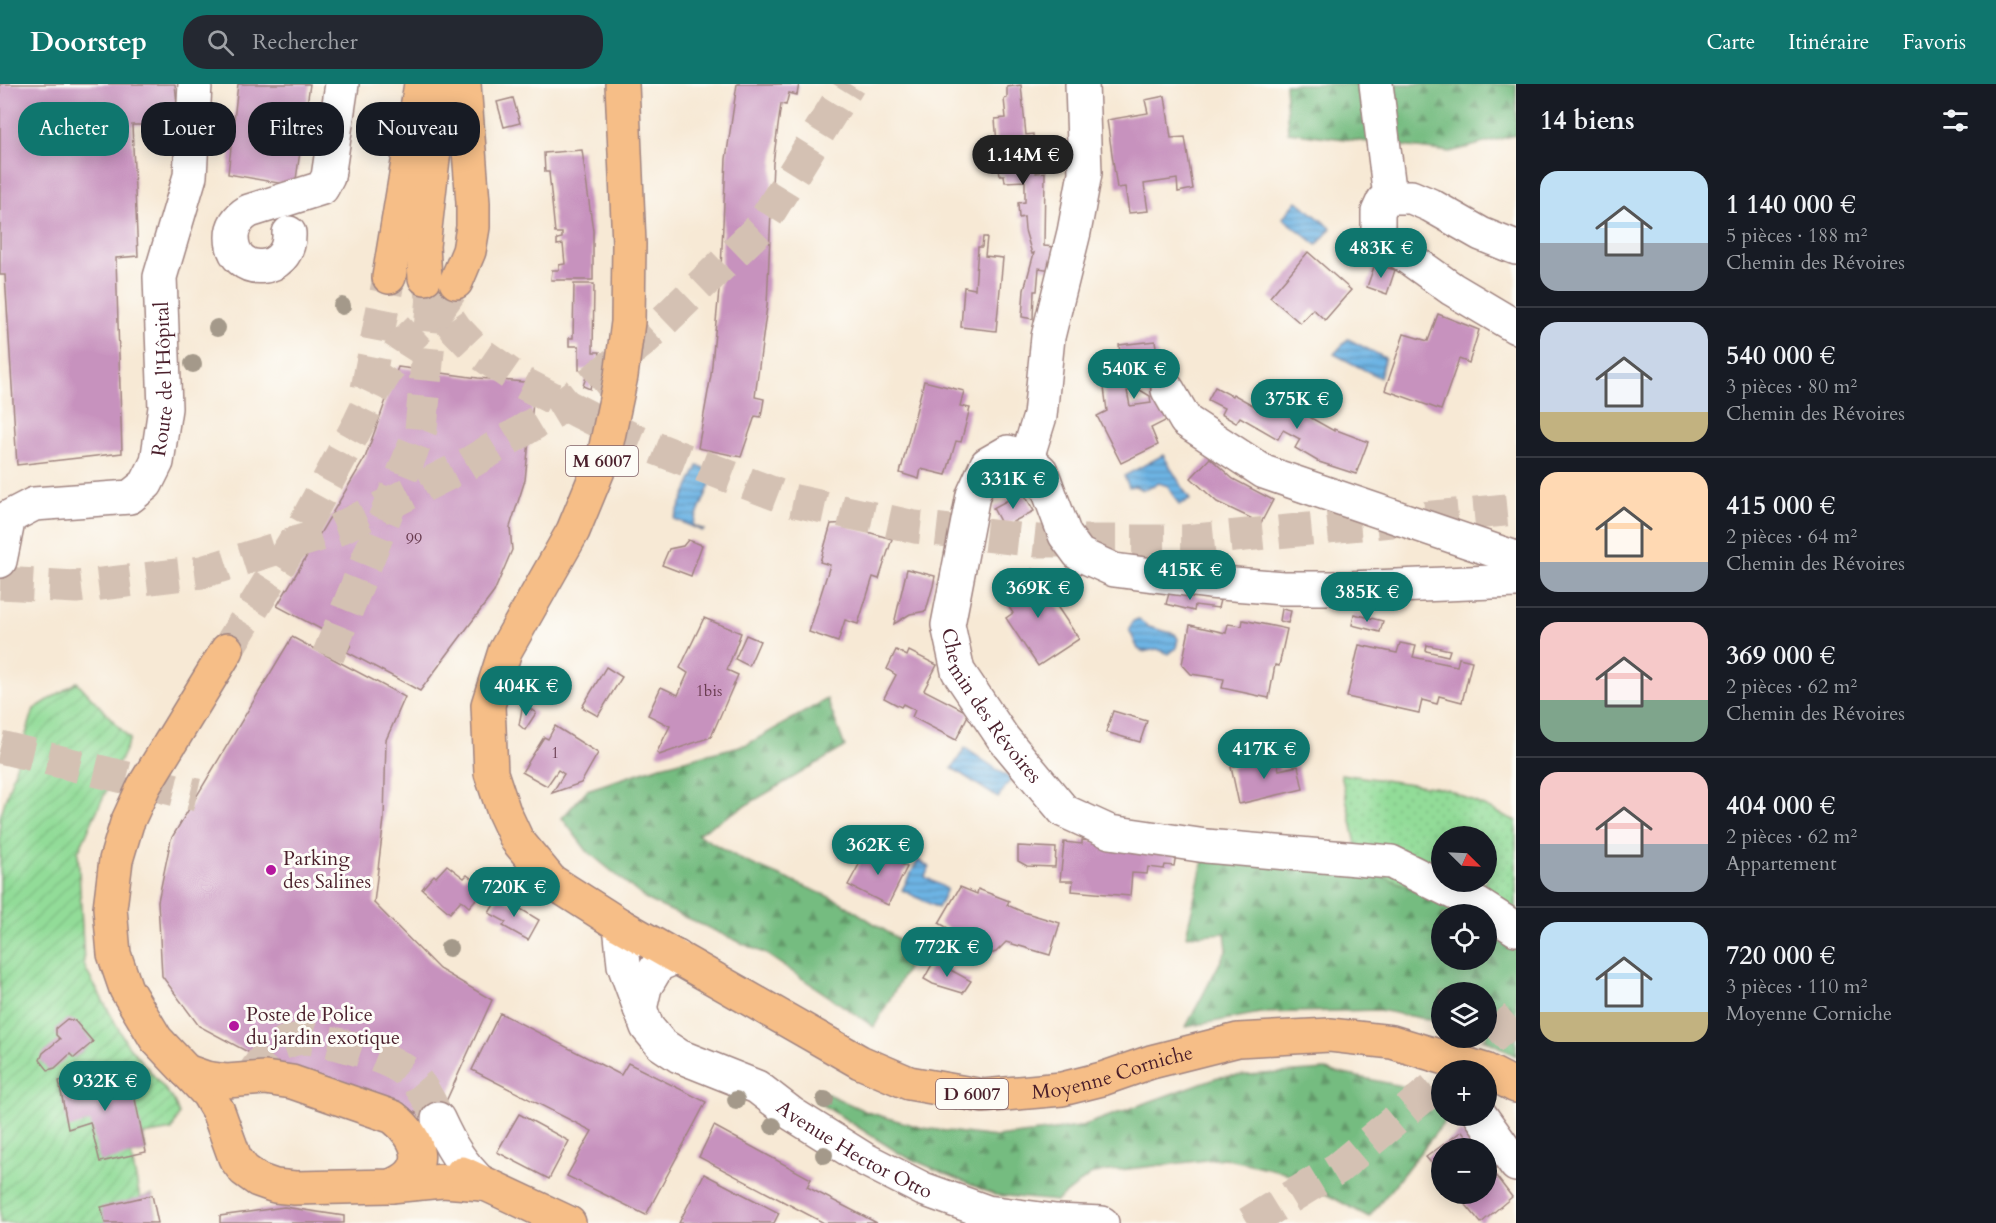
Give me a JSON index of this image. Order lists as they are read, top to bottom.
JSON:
{
  "streets": {
    "main road": ["M 6007", "Moyenne Corniche", "D 6007"],
    "street": ["Route de l'Hôpital", "Chemin des Révoires", "Avenue Hector Otto"]
  },
  "crossings": [
    ["M 6007", "Moyenne Corniche"],
    ["Moyenne Corniche", "Avenue Hector Otto"]
  ],
  "places": ["Parking des Salines", "Poste de Police du jardin exotique"],
  "house_numbers": ["99", "1bis", "1"],
  "north": "bottom right",
  "page": {
    "header": "Doorstep",
    "search": "Rechercher",
    "nav": ["Carte", "Itinéraire", "Favoris"],
    "heading": "14 biens",
    "chip": [
      "Acheter",
      "Louer",
      "Filtres",
      "Nouveau"
    ],
    "price": [
      "1.14M €",
      "483K €",
      "540K €",
      "375K €",
      "331K €",
      "415K €",
      "369K €",
      "385K €",
      "404K €",
      "417K €",
      "362K €",
      "720K €",
      "772K €",
      "932K €"
    ],
    "list": [
      {
        "name": "1 140 000 €",
        "note": "5 pièces · 188 m² · Chemin des Révoires"
      },
      {
        "name": "540 000 €",
        "note": "3 pièces · 80 m² · Chemin des Révoires"
      },
      {
        "name": "415 000 €",
        "note": "2 pièces · 64 m² · Chemin des Révoires"
      },
      {
        "name": "369 000 €",
        "note": "2 pièces · 62 m² · Chemin des Révoires"
      },
      {
        "name": "404 000 €",
        "note": "2 pièces · 62 m² · Appartement"
      },
      {
        "name": "720 000 €",
        "note": "3 pièces · 110 m² · Moyenne Corniche"
      }
    ],
    "map_buttons": ["+", "−"]
  }
}
